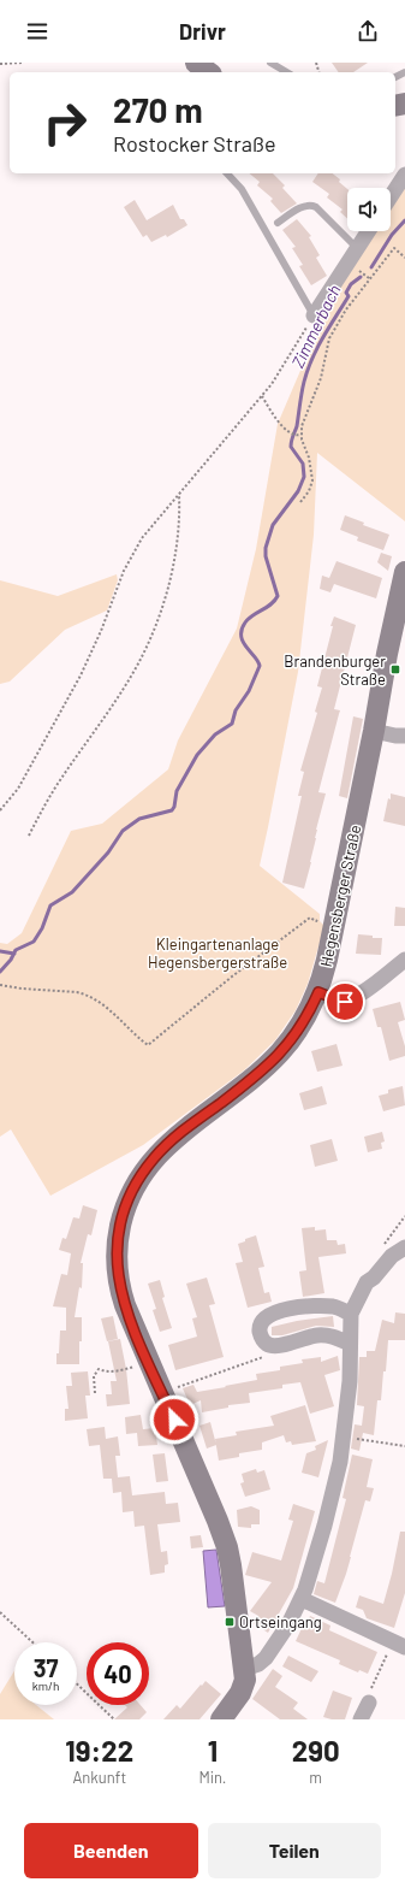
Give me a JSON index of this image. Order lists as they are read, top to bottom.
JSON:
{
  "streets": {
    "street": ["Hegensberger Straße"]
  },
  "water": ["Zimmerbach"],
  "parks": ["Kleingartenanlage Hegensbergerstraße"],
  "places": {
    "transit": ["Brandenburger Straße", "Ortseingang"]
  },
  "page": {
    "header": "Drivr",
    "turn": ["270 m", "Rostocker Straße"],
    "speed": "37 km/h",
    "limit": "40",
    "eta": [
      "19:22",
      "Ankunft",
      "1",
      "Min.",
      "290",
      "m"
    ],
    "buttons": ["Beenden", "Teilen"]
  }
}
